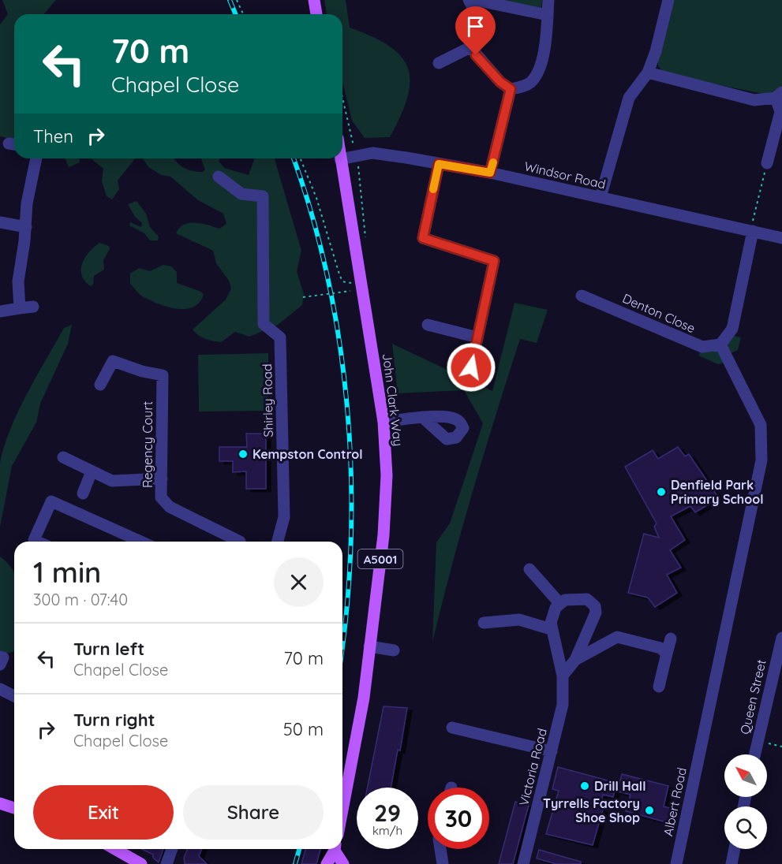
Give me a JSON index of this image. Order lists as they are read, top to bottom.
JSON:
{
  "streets": {
    "main road": ["John Clark Way", "A5001"],
    "street": [
      "Windsor Road",
      "Denton Close",
      "Shirley Road",
      "Regency Court",
      "Queen Street",
      "Victoria Road",
      "Albert Road"
    ]
  },
  "crossings": [
    ["Windsor Road", "John Clark Way"],
    ["Denton Close", "Albert Road"]
  ],
  "places": [
    "Kempston Control",
    "Denfield Park Primary School",
    "Drill Hall",
    "Tyrrells Factory Shoe Shop"
  ],
  "north": "top left",
  "page": {
    "turn": ["70 m", "Chapel Close"],
    "then": "Then",
    "heading": ["1 min", "300 m · 07:40"],
    "list": [
      {
        "name": "Turn left",
        "note": "Chapel Close",
        "value": "70 m"
      },
      {
        "name": "Turn right",
        "note": "Chapel Close",
        "value": "50 m"
      }
    ],
    "buttons": ["Exit", "Share"],
    "speed": "29 km/h",
    "limit": "30"
  }
}
